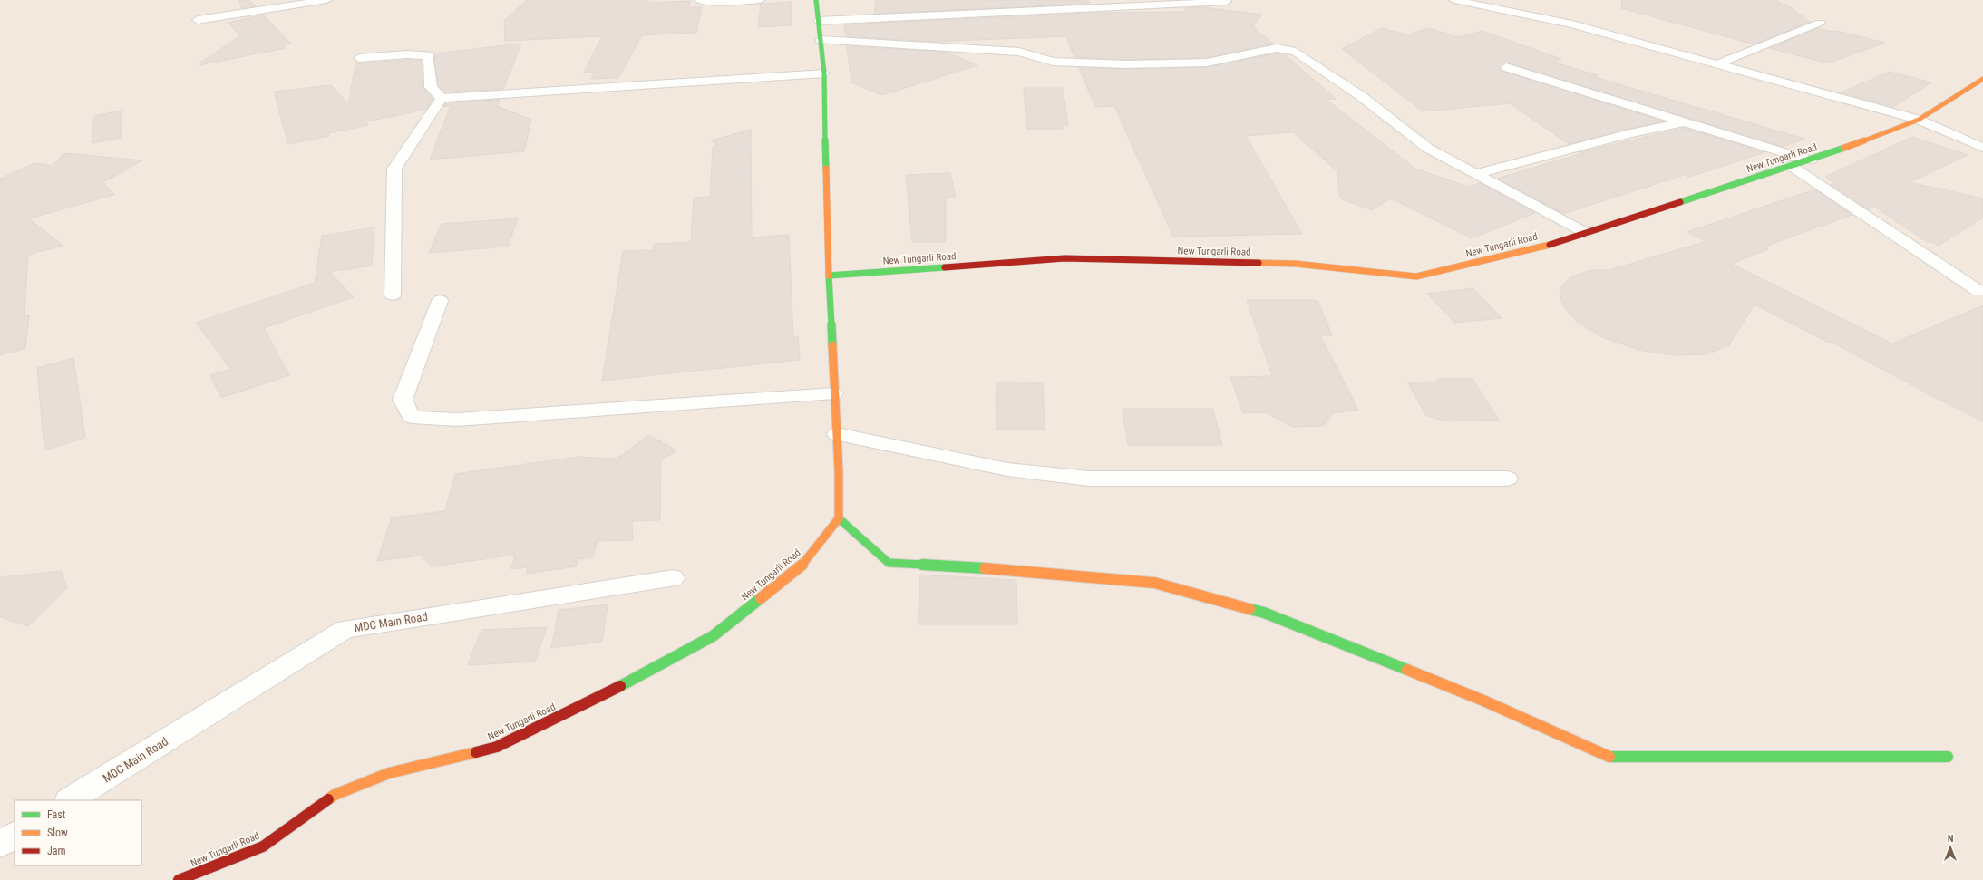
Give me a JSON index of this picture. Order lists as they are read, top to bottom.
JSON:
{
  "streets": {
    "street": ["New Tungarli Road", "MDC Main Road"]
  },
  "legend": ["Fast", "Slow", "Jam"],
  "north": "top"
}
